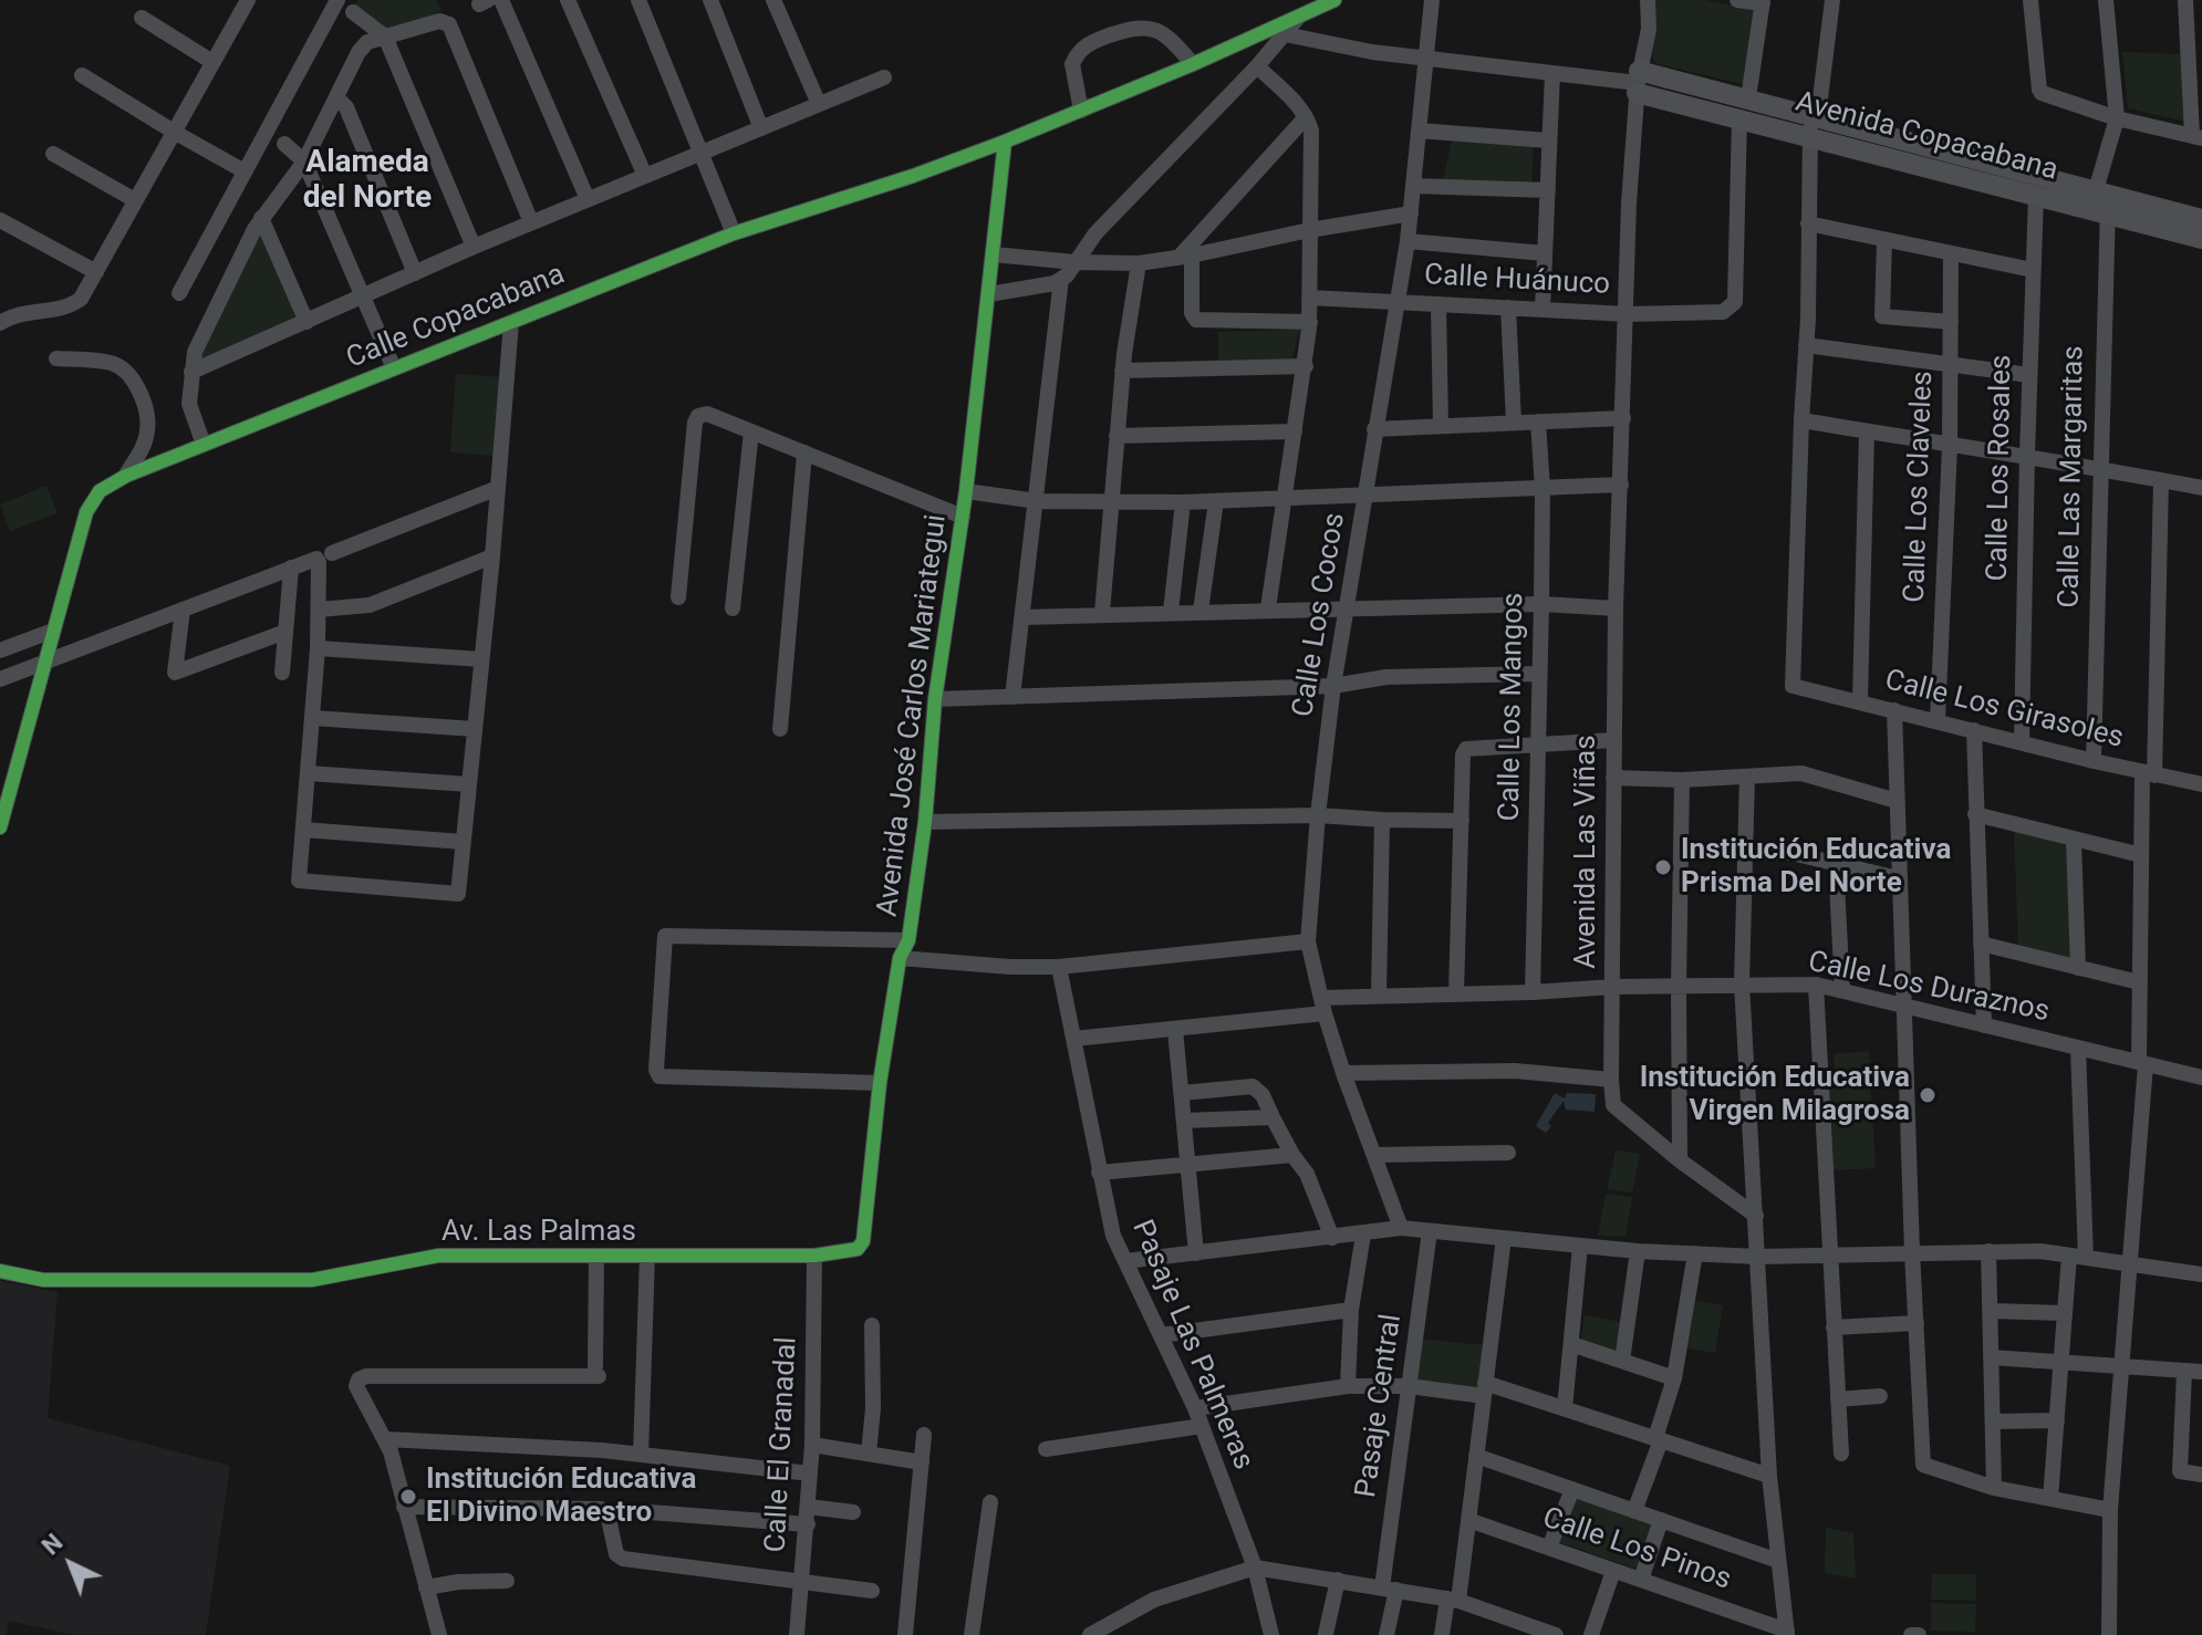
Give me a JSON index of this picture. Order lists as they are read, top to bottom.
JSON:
{
  "streets": {
    "main road": ["Avenida Copacabana"],
    "street": [
      "Calle Huánuco",
      "Calle Copacabana",
      "Calle Los Rosales",
      "Calle Las Margaritas",
      "Calle Los Claveles",
      "Calle Los Cocos",
      "Calle Los Mangos",
      "Calle Los Girasoles",
      "Avenida José Carlos Mariategui",
      "Avenida Las Viñas",
      "Calle Los Duraznos",
      "Av. Las Palmas",
      "Pasaje Las Palmeras",
      "Pasaje Central",
      "Calle El Granadal",
      "Calle Los Pinos"
    ]
  },
  "crossings": [
    ["Avenida Copacabana", "Calle Huánuco"],
    ["Avenida Copacabana", "Calle Los Rosales"],
    ["Avenida Copacabana", "Calle Las Margaritas"],
    ["Avenida Copacabana", "Avenida Las Viñas"],
    ["Calle Huánuco", "Calle Los Cocos"],
    ["Calle Huánuco", "Avenida Las Viñas"],
    ["Calle Copacabana", "Avenida José Carlos Mariategui"],
    ["Calle Los Rosales", "Calle Los Girasoles"],
    ["Calle Las Margaritas", "Calle Los Girasoles"],
    ["Calle Los Claveles", "Calle Los Girasoles"],
    ["Calle Los Cocos", "Calle Los Duraznos"],
    ["Calle Los Mangos", "Calle Los Duraznos"],
    ["Avenida José Carlos Mariategui", "Av. Las Palmas"],
    ["Avenida Las Viñas", "Calle Los Duraznos"],
    ["Calle Los Duraznos", "Pasaje Las Palmeras"],
    ["Av. Las Palmas", "Calle El Granadal"]
  ],
  "districts": ["Alameda del Norte"],
  "places": ["Institución Educativa Prisma Del Norte", "Institución Educativa Virgen Milagrosa", "Institución Educativa El Divino Maestro"],
  "north": "top left"
}
